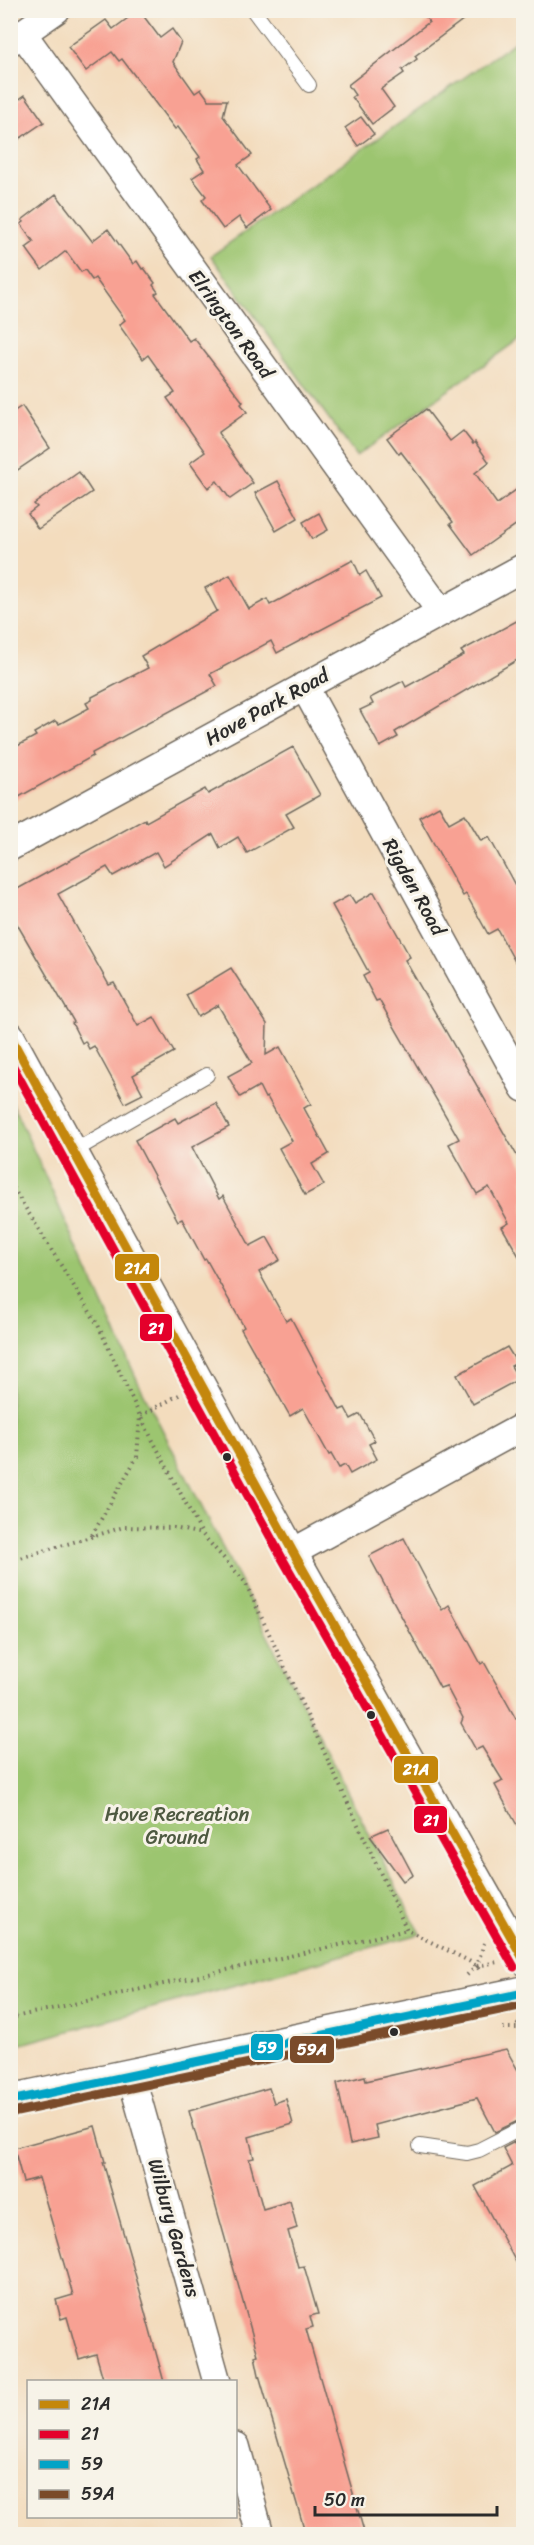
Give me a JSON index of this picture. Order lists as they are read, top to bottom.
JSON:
{
  "streets": {
    "street": [
      "Elrington Road",
      "Hove Park Road",
      "Rigden Road",
      "Wilbury Gardens"
    ]
  },
  "crossings": [
    ["Elrington Road", "Hove Park Road"],
    ["Hove Park Road", "Rigden Road"]
  ],
  "parks": ["Hove Recreation Ground"],
  "lines": [
    "transit line 21A",
    "transit line 21",
    "transit line 59",
    "transit line 59A"
  ],
  "legend": [
    "21A",
    "21",
    "59",
    "59A"
  ],
  "scale_bar": "50 m"
}
